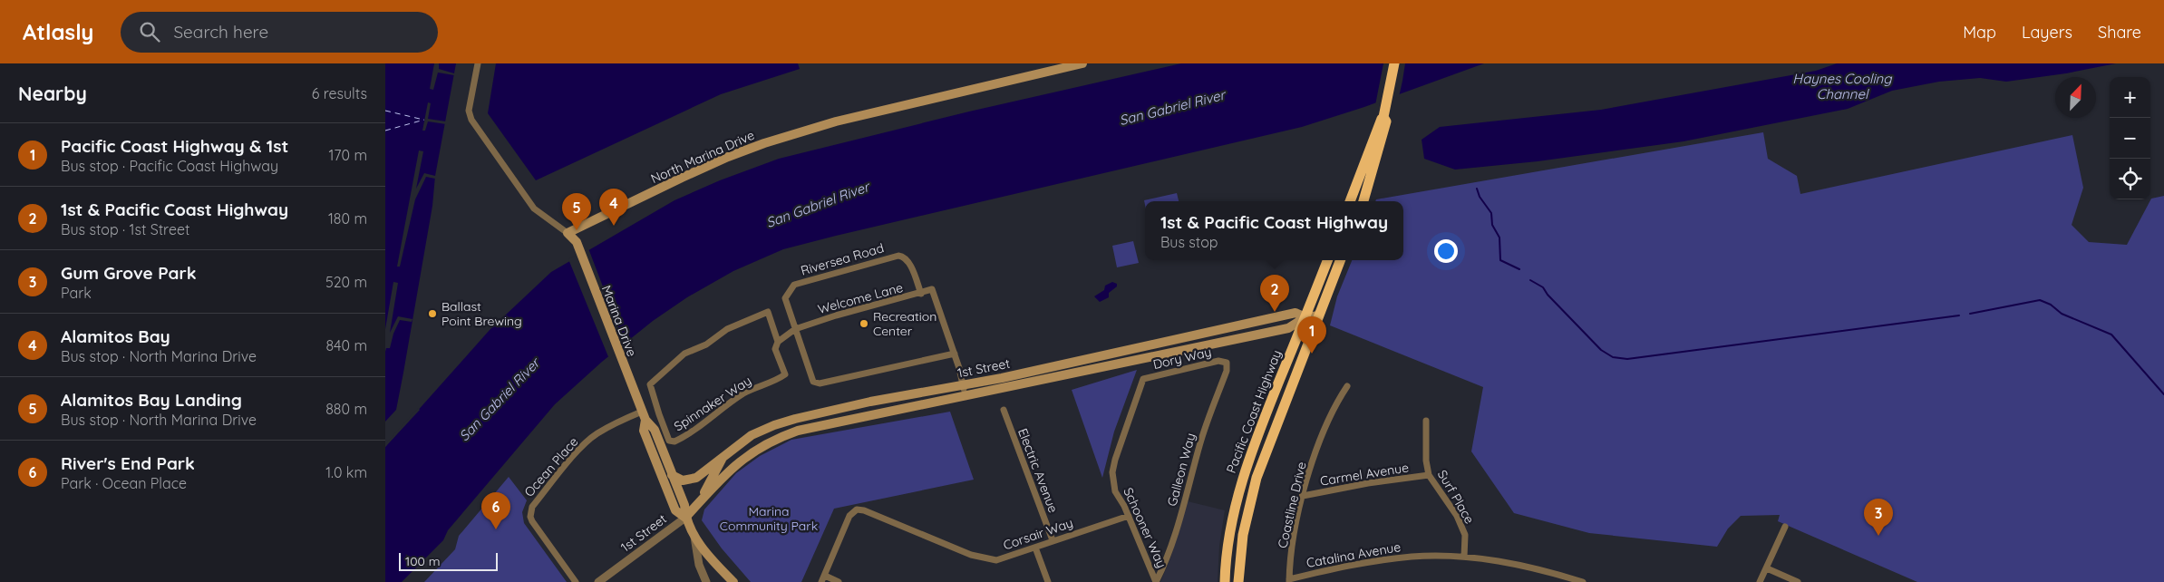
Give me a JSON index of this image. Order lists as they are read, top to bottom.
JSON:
{
  "streets": {
    "highway": ["Pacific Coast Highway"],
    "main road": ["North Marina Drive", "Marina Drive", "1st Street"],
    "street": [
      "Riversea Road",
      "Welcome Lane",
      "Dory Way",
      "Spinnaker Way",
      "Ocean Place",
      "Galleon Way",
      "Electric Avenue",
      "Carmel Avenue",
      "Surf Place",
      "Coastline Drive",
      "Schooner Way",
      "Corsair Way",
      "Catalina Avenue"
    ]
  },
  "crossings": [
    ["North Marina Drive", "Marina Drive"],
    ["Riversea Road", "Welcome Lane"],
    ["Welcome Lane", "Spinnaker Way"],
    ["Marina Drive", "1st Street"],
    ["Marina Drive", "Ocean Place"],
    ["Dory Way", "Galleon Way"],
    ["Dory Way", "Schooner Way"],
    ["1st Street", "Pacific Coast Highway"],
    ["Spinnaker Way", "Ocean Place"],
    ["Galleon Way", "Schooner Way"],
    ["Electric Avenue", "Corsair Way"],
    ["Carmel Avenue", "Surf Place"],
    ["Carmel Avenue", "Coastline Drive"],
    ["Surf Place", "Catalina Avenue"],
    ["Coastline Drive", "Catalina Avenue"],
    ["Schooner Way", "Corsair Way"]
  ],
  "water": ["Haynes Cooling Channel", "San Gabriel River"],
  "parks": ["Marina Community Park"],
  "places": ["Ballast Point Brewing", "Recreation Center"],
  "scale_bar": "100 m",
  "north": "top right",
  "page": {
    "header": "Atlasly",
    "search": "Search here",
    "nav": ["Map", "Layers", "Share"],
    "heading": ["Nearby", "6 results"],
    "map_buttons": ["+", "−"],
    "list": [
      {
        "mark": "1",
        "name": "Pacific Coast Highway & 1st",
        "note": "Bus stop · Pacific Coast Highway",
        "value": "170 m"
      },
      {
        "mark": "2",
        "name": "1st & Pacific Coast Highway",
        "note": "Bus stop · 1st Street",
        "value": "180 m"
      },
      {
        "mark": "3",
        "name": "Gum Grove Park",
        "note": "Park",
        "value": "520 m"
      },
      {
        "mark": "4",
        "name": "Alamitos Bay",
        "note": "Bus stop · North Marina Drive",
        "value": "840 m"
      },
      {
        "mark": "5",
        "name": "Alamitos Bay Landing",
        "note": "Bus stop · North Marina Drive",
        "value": "880 m"
      },
      {
        "mark": "6",
        "name": "River's End Park",
        "note": "Park · Ocean Place",
        "value": "1.0 km"
      }
    ],
    "pins": [
      "4",
      "5",
      "2",
      "1",
      "6",
      "3"
    ],
    "popup": ["1st & Pacific Coast Highway", "Bus stop"],
    "scale": "100 m"
  }
}
